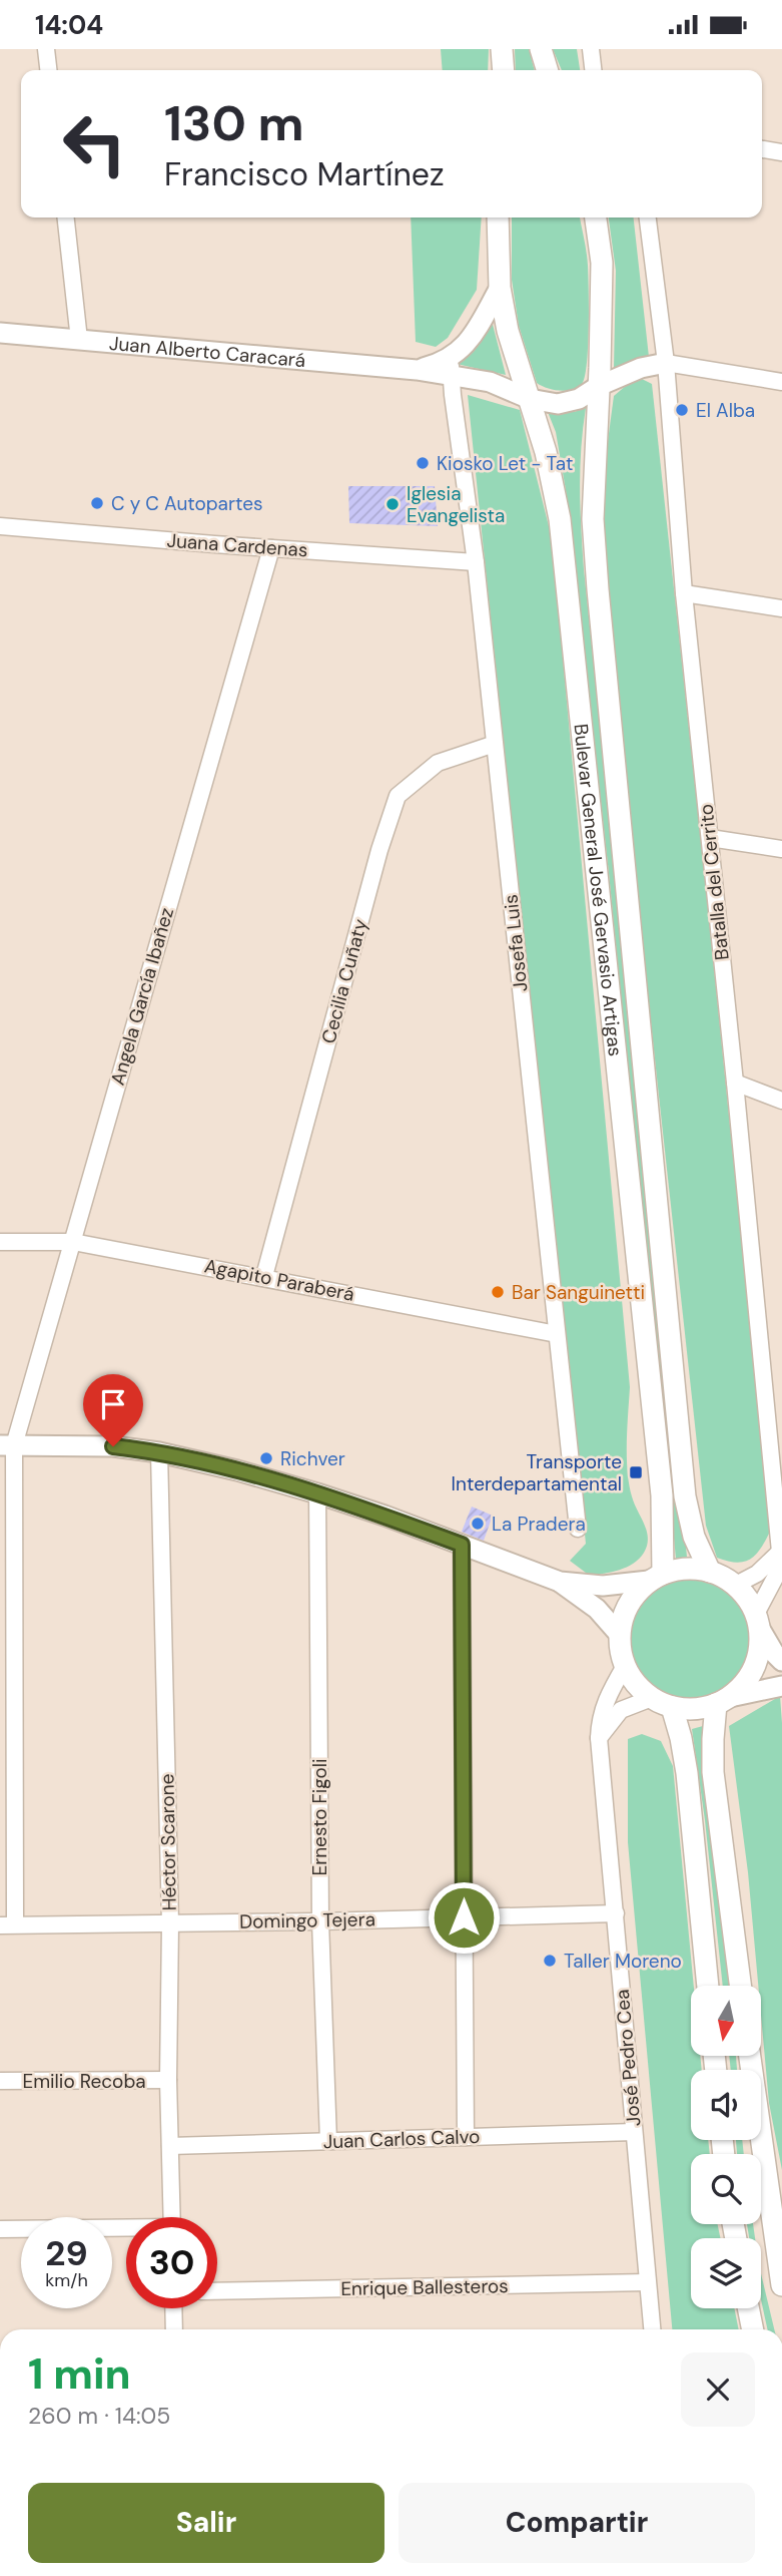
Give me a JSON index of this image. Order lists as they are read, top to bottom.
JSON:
{
  "streets": {
    "main road": ["Bulevar General José Gervasio Artigas"],
    "street": [
      "Juan Alberto Caracará",
      "Juana Cardenas",
      "Batalla del Cerrito",
      "Josefa Luis",
      "Cecilia Cuñaty",
      "Angela García Ibañez",
      "Agapito Paraberá",
      "Ernesto Figoli",
      "Héctor Scarone",
      "Domingo Tejera",
      "José Pedro Cea",
      "Emilio Recoba",
      "Juan Carlos Calvo",
      "Enrique Ballesteros"
    ]
  },
  "crossings": [
    ["Juan Alberto Caracará", "Josefa Luis"],
    ["Juana Cardenas", "Josefa Luis"],
    ["Juana Cardenas", "Angela García Ibañez"],
    ["Bulevar General José Gervasio Artigas", "José Pedro Cea"],
    ["Josefa Luis", "Cecilia Cuñaty"],
    ["Josefa Luis", "Agapito Paraberá"],
    ["Cecilia Cuñaty", "Agapito Paraberá"],
    ["Angela García Ibañez", "Agapito Paraberá"],
    ["Angela García Ibañez", "Domingo Tejera"],
    ["Ernesto Figoli", "Domingo Tejera"],
    ["Ernesto Figoli", "Juan Carlos Calvo"],
    ["Héctor Scarone", "Domingo Tejera"],
    ["Héctor Scarone", "Emilio Recoba"],
    ["Héctor Scarone", "Juan Carlos Calvo"],
    ["Domingo Tejera", "José Pedro Cea"],
    ["José Pedro Cea", "Juan Carlos Calvo"],
    ["José Pedro Cea", "Enrique Ballesteros"]
  ],
  "places": {
    "other": [
      "El Alba",
      "Kiosko Let - Tat",
      "C y C Autopartes",
      "Iglesia Evangelista",
      "Bar Sanguinetti",
      "Richver",
      "La Pradera",
      "Taller Moreno"
    ],
    "transit": ["Transporte Interdepartamental"]
  },
  "north": "bottom",
  "page": {
    "status": "14:04",
    "turn": ["130 m", "Francisco Martínez"],
    "speed": "29 km/h",
    "limit": "30",
    "heading": ["1 min", "260 m · 14:05"],
    "buttons": ["Salir", "Compartir"]
  }
}
